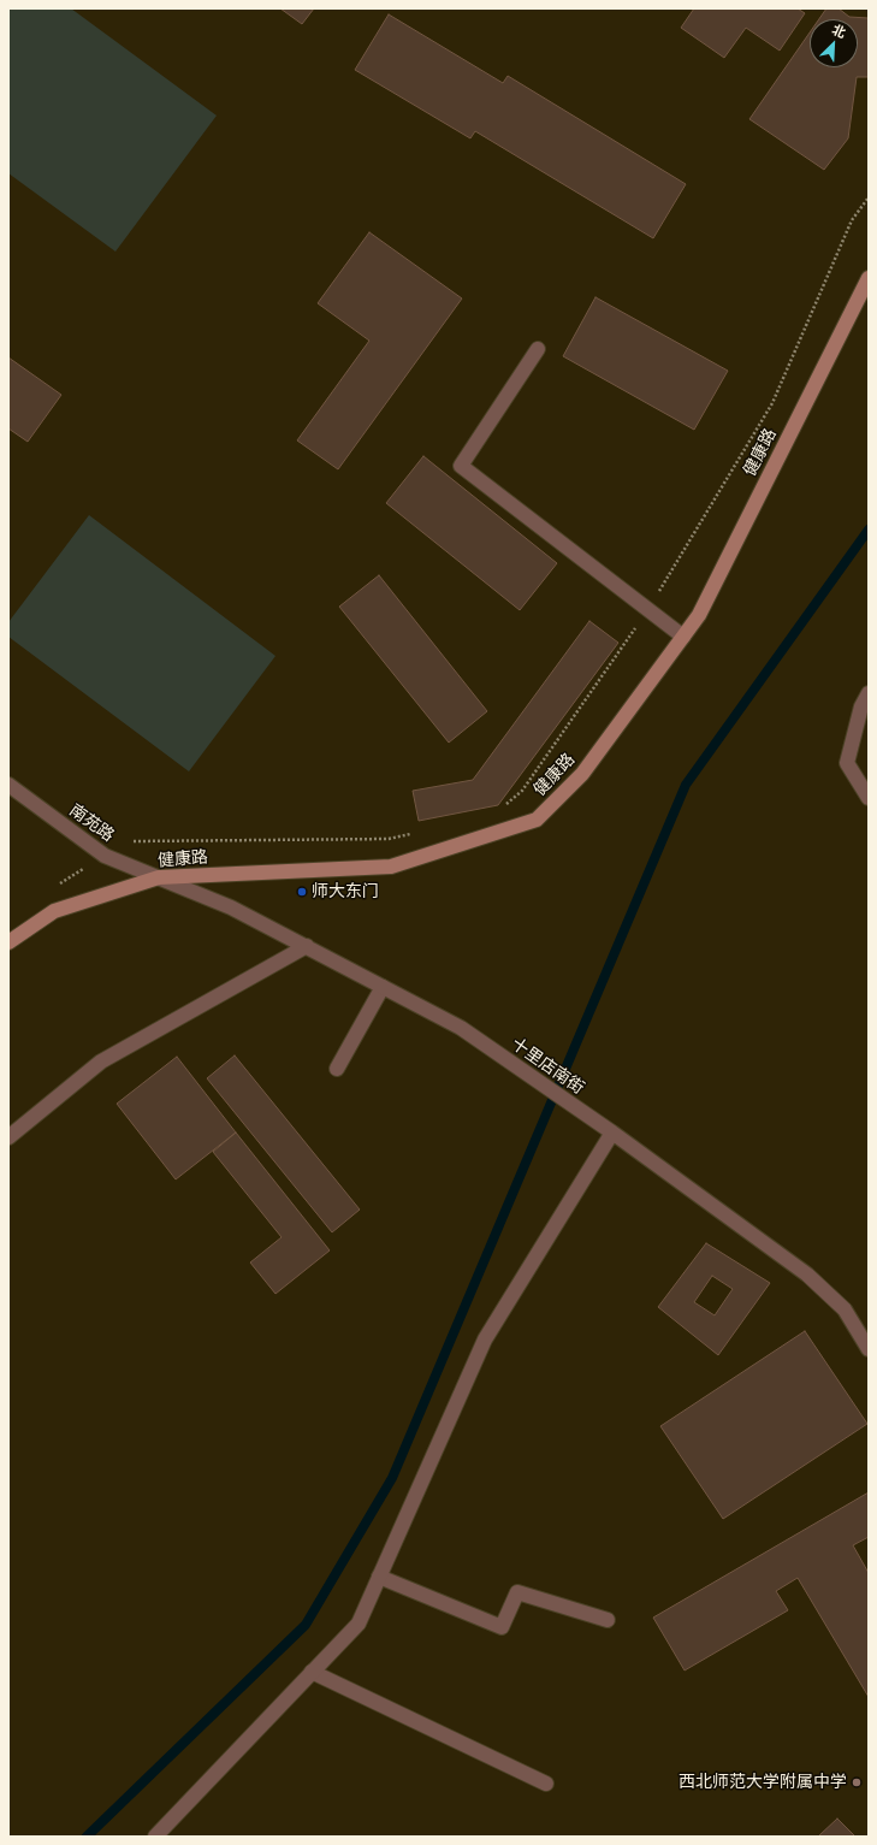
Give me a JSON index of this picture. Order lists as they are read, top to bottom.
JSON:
{
  "streets": {
    "main road": ["健康路"],
    "street": ["南苑路", "十里店南街"]
  },
  "crossings": [
    ["健康路", "南苑路"],
    ["健康路", "十里店南街"],
    ["南苑路", "十里店南街"]
  ],
  "places": ["师大东门", "西北师范大学附属中学"],
  "north": "top right"
}
